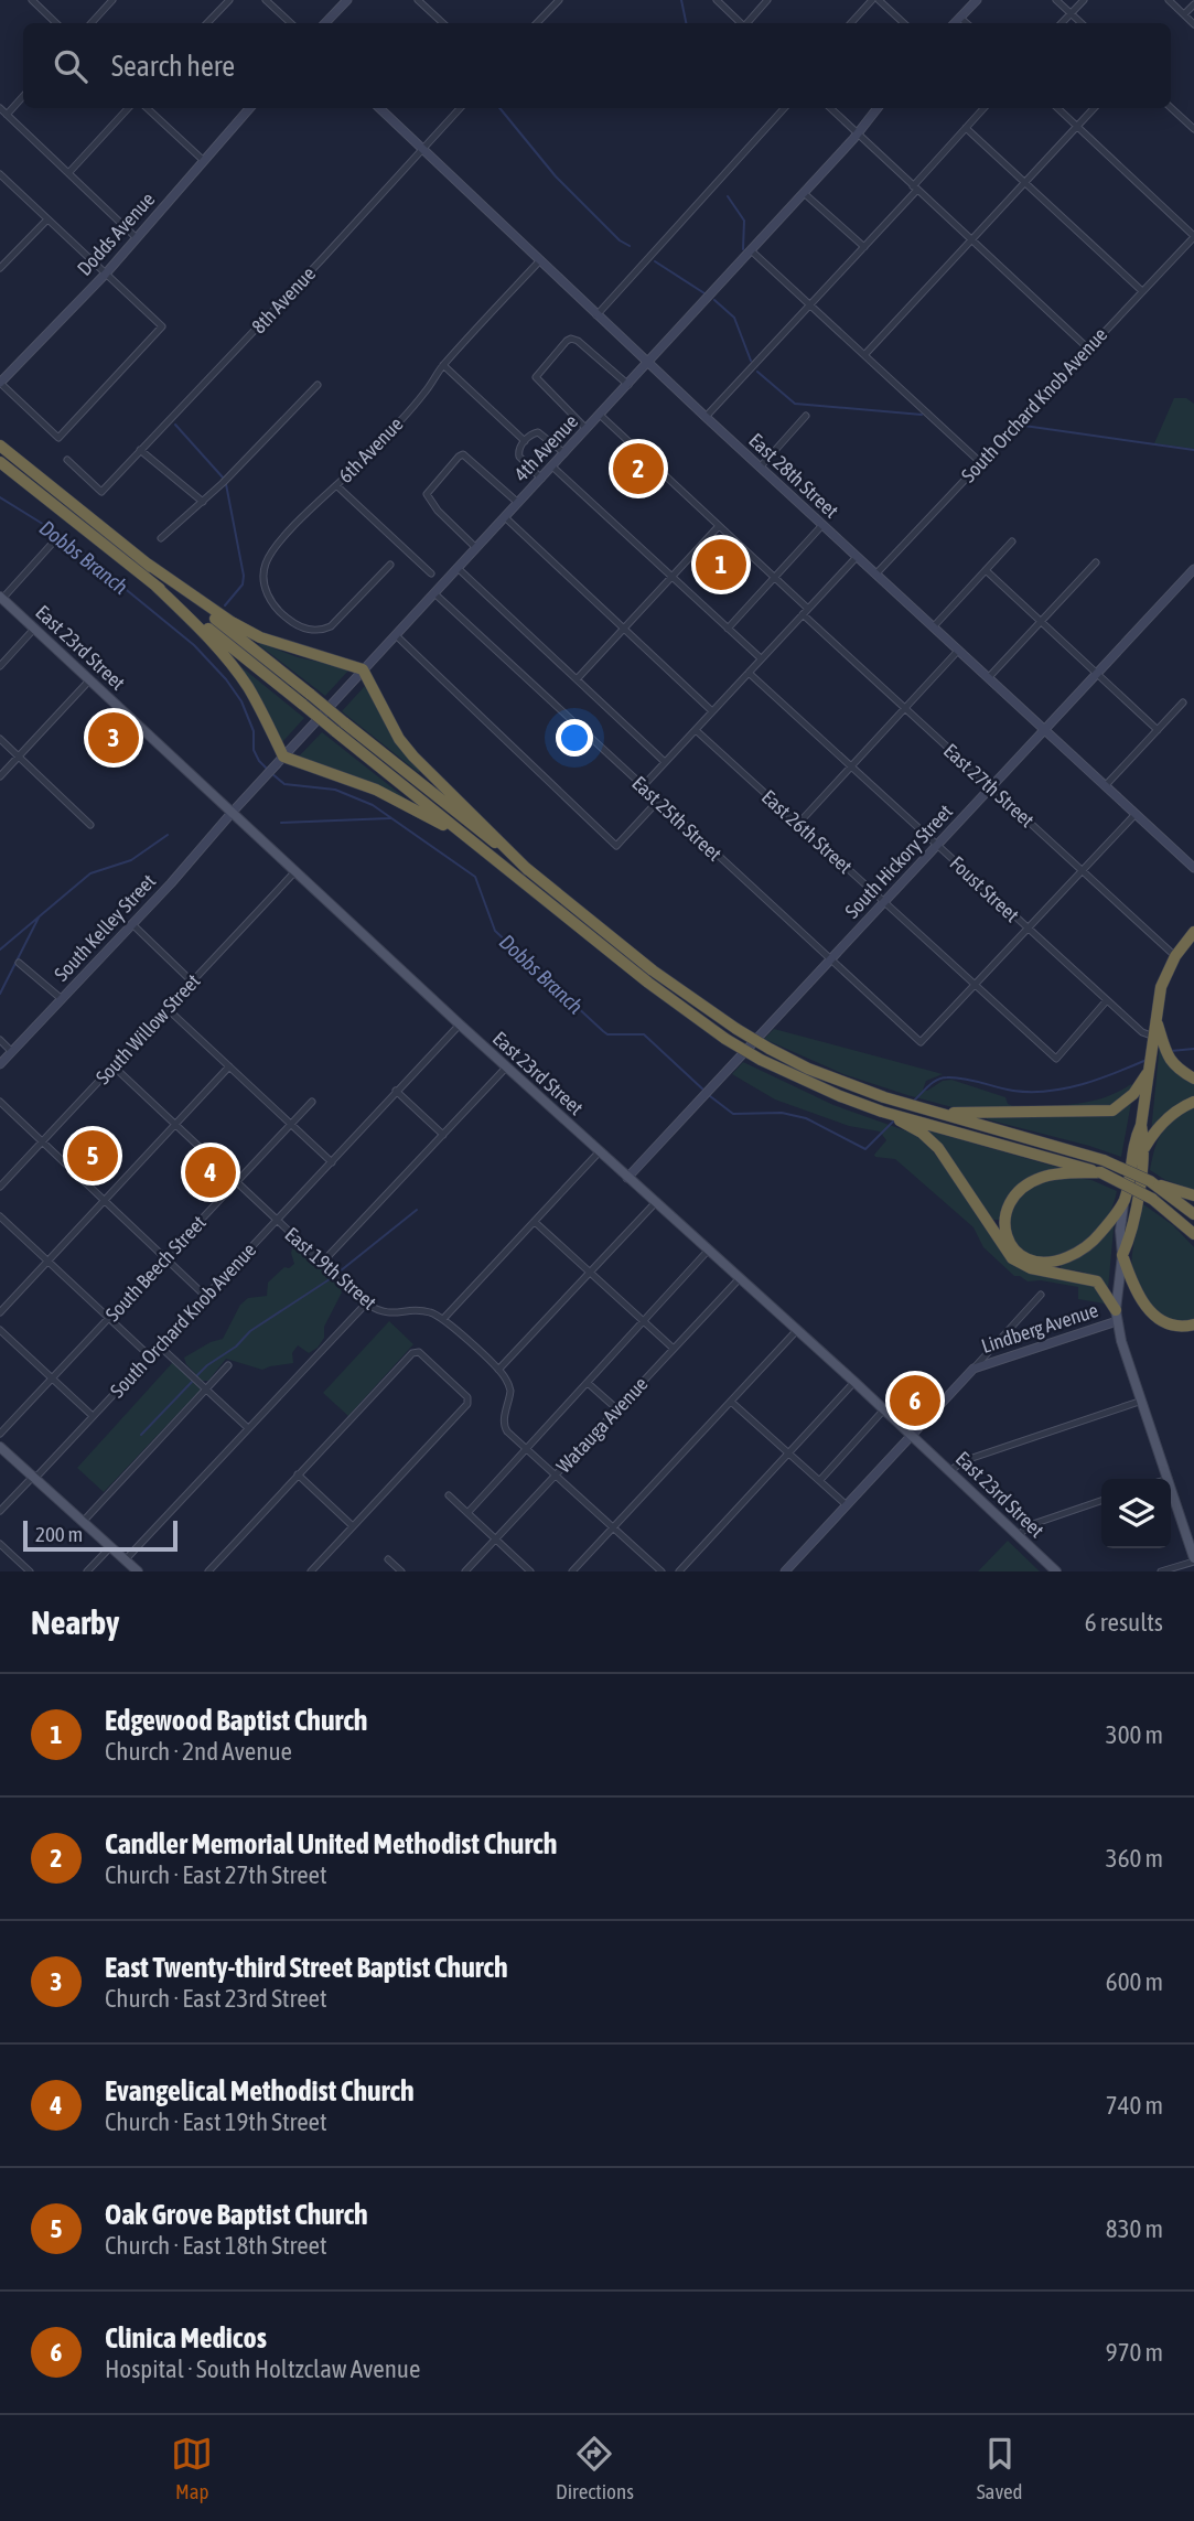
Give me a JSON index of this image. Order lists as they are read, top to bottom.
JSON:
{
  "streets": {
    "main road": ["East 23rd Street"],
    "street": [
      "Dodds Avenue",
      "8th Avenue",
      "South Orchard Knob Avenue",
      "4th Avenue",
      "6th Avenue",
      "East 28th Street",
      "East 27th Street",
      "East 25th Street",
      "East 26th Street",
      "South Hickory Street",
      "Foust Street",
      "South Kelley Street",
      "South Willow Street",
      "South Beech Street",
      "East 19th Street",
      "Lindberg Avenue",
      "Watauga Avenue"
    ]
  },
  "crossings": [
    ["8th Avenue", "East 28th Street"],
    ["South Orchard Knob Avenue", "East 28th Street"],
    ["South Orchard Knob Avenue", "East 23rd Street"],
    ["South Orchard Knob Avenue", "East 19th Street"],
    ["4th Avenue", "East 28th Street"],
    ["4th Avenue", "East 23rd Street"],
    ["4th Avenue", "East 27th Street"],
    ["4th Avenue", "East 25th Street"],
    ["4th Avenue", "South Kelley Street"],
    ["6th Avenue", "East 28th Street"],
    ["East 28th Street", "South Hickory Street"],
    ["East 23rd Street", "South Hickory Street"],
    ["East 23rd Street", "South Kelley Street"],
    ["East 23rd Street", "South Willow Street"],
    ["East 23rd Street", "Watauga Avenue"],
    ["East 27th Street", "South Hickory Street"],
    ["East 25th Street", "East 26th Street"],
    ["East 25th Street", "South Hickory Street"],
    ["East 26th Street", "South Hickory Street"],
    ["East 26th Street", "Foust Street"],
    ["South Hickory Street", "Foust Street"],
    ["South Willow Street", "East 19th Street"],
    ["South Beech Street", "East 19th Street"]
  ],
  "water": ["Dobbs Branch"],
  "scale_bar": "200 m",
  "page": {
    "search": "Search here",
    "pins": [
      "2",
      "1",
      "3",
      "5",
      "4",
      "6"
    ],
    "scale": "200 m",
    "heading": ["Nearby", "6 results"],
    "list": [
      {
        "mark": "1",
        "name": "Edgewood Baptist Church",
        "note": "Church · 2nd Avenue",
        "value": "300 m"
      },
      {
        "mark": "2",
        "name": "Candler Memorial United Methodist Church",
        "note": "Church · East 27th Street",
        "value": "360 m"
      },
      {
        "mark": "3",
        "name": "East Twenty-third Street Baptist Church",
        "note": "Church · East 23rd Street",
        "value": "600 m"
      },
      {
        "mark": "4",
        "name": "Evangelical Methodist Church",
        "note": "Church · East 19th Street",
        "value": "740 m"
      },
      {
        "mark": "5",
        "name": "Oak Grove Baptist Church",
        "note": "Church · East 18th Street",
        "value": "830 m"
      },
      {
        "mark": "6",
        "name": "Clinica Medicos",
        "note": "Hospital · South Holtzclaw Avenue",
        "value": "970 m"
      }
    ],
    "nav": ["Map", "Directions", "Saved"]
  }
}
